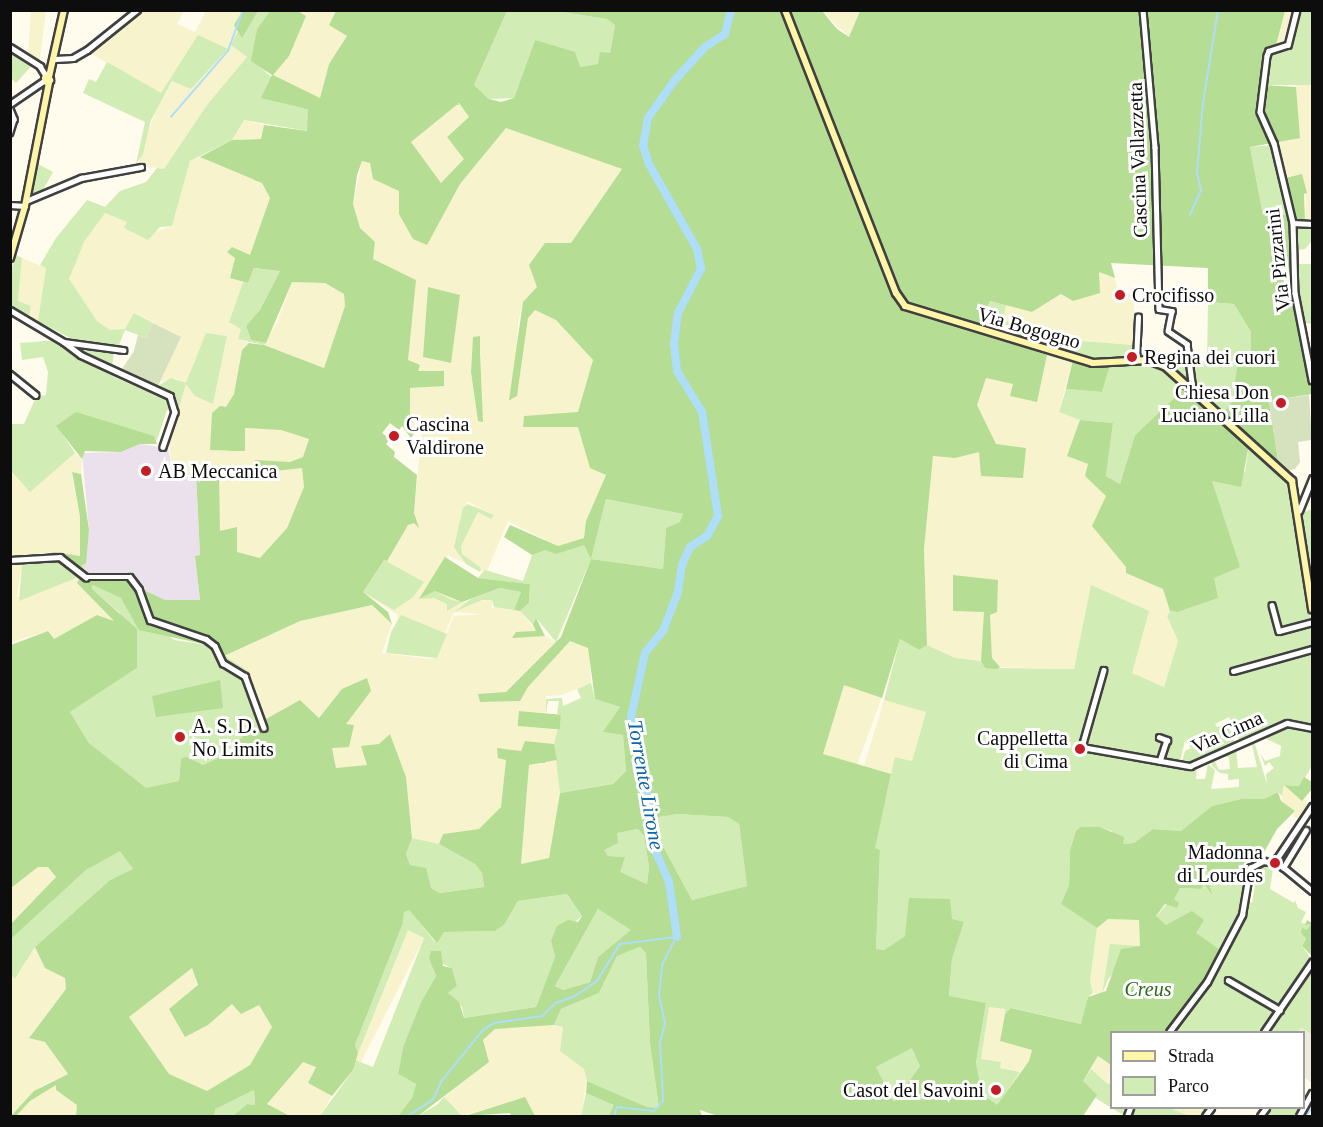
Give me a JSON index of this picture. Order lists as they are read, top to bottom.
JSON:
{
  "streets": {
    "main road": ["Via Bogogno"],
    "street": ["Cascina Vallazzetta", "Via Pizzarini", "Via Cima"]
  },
  "crossings": [
    ["Cascina Vallazzetta", "Via Bogogno"]
  ],
  "water": ["Torrente Lirone"],
  "parks": ["Creus"],
  "places": [
    "Crocifisso",
    "Regina dei cuori",
    "Chiesa Don Luciano Lilla",
    "Cascina Valdirone",
    "AB Meccanica",
    "A. S. D. No Limits",
    "Cappelletta di Cima",
    "Madonna di Lourdes",
    "Casot del Savoini"
  ],
  "legend": ["Strada", "Parco"]
}
